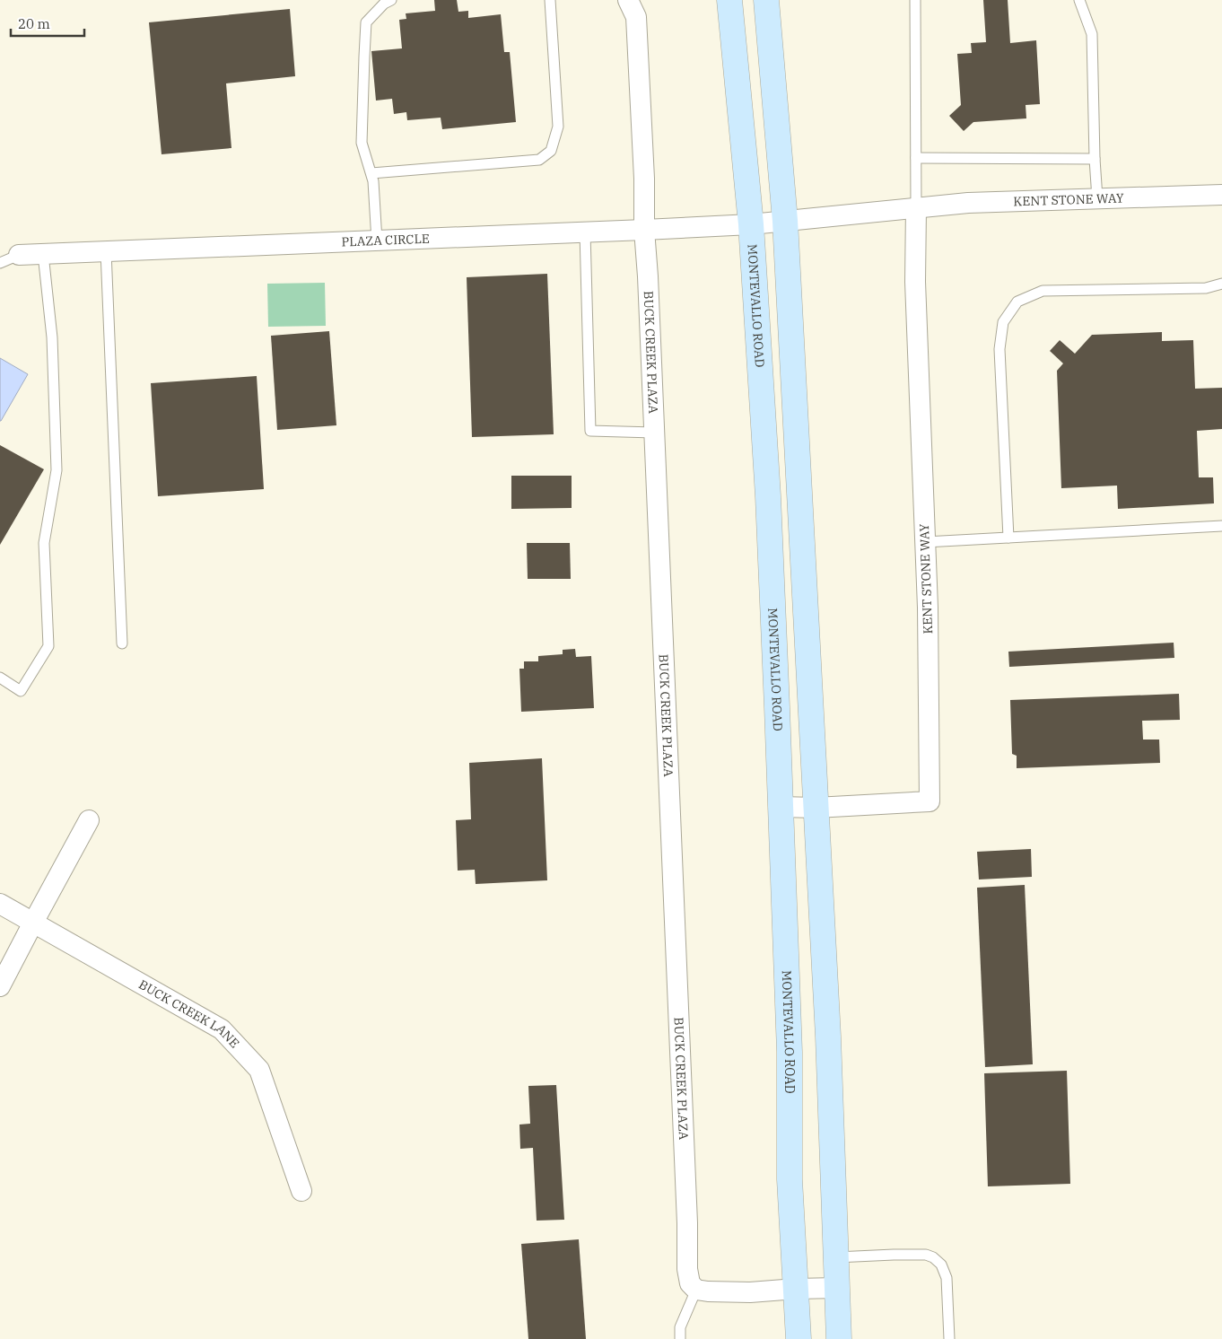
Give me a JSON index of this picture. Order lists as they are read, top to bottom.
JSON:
{
  "streets": {
    "main road": ["MONTEVALLO ROAD"],
    "street": [
      "KENT STONE WAY",
      "PLAZA CIRCLE",
      "BUCK CREEK PLAZA",
      "BUCK CREEK LANE"
    ]
  },
  "crossings": [
    ["KENT STONE WAY", "PLAZA CIRCLE"],
    ["KENT STONE WAY", "MONTEVALLO ROAD"],
    ["PLAZA CIRCLE", "MONTEVALLO ROAD"],
    ["PLAZA CIRCLE", "BUCK CREEK PLAZA"]
  ],
  "scale_bar": "20 m"
}
